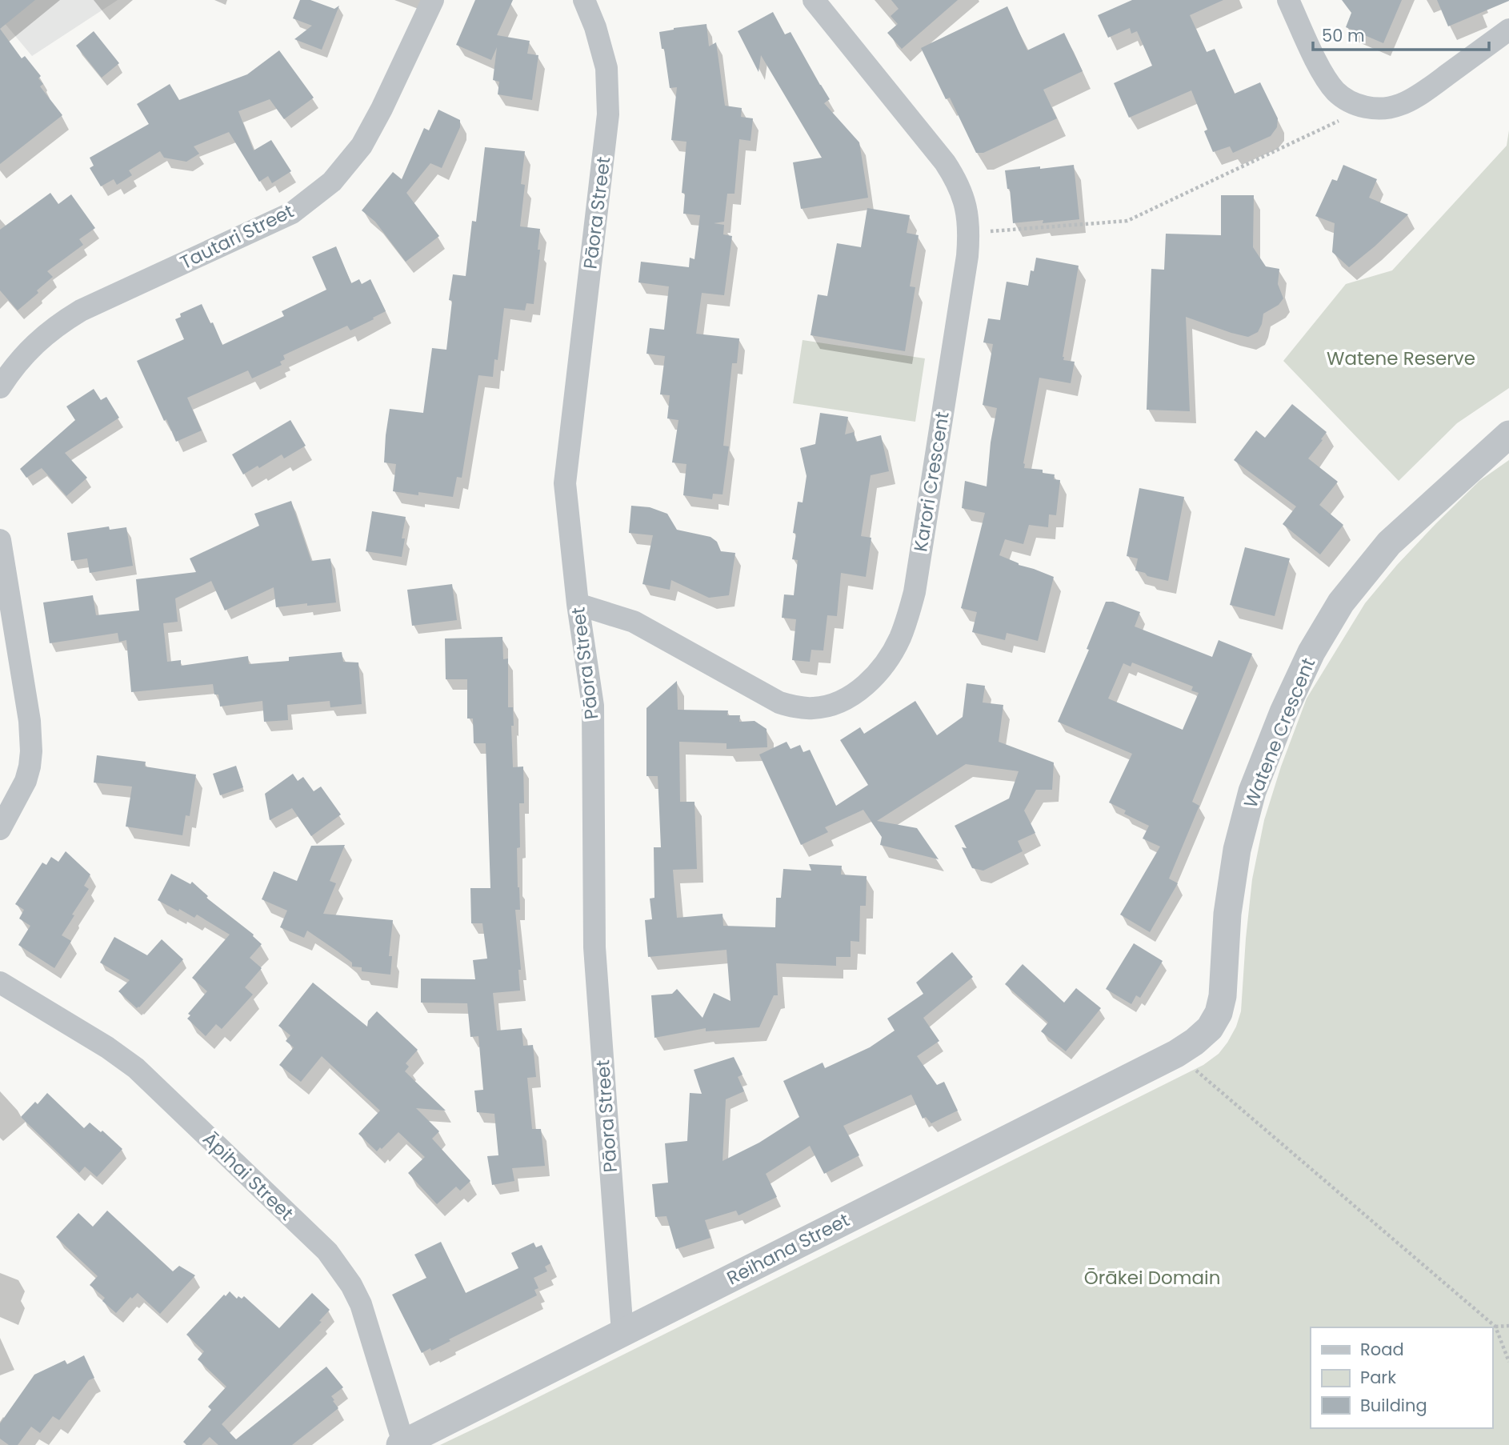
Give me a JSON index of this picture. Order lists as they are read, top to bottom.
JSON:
{
  "streets": {
    "street": [
      "Pāora Street",
      "Tautari Street",
      "Karori Crescent",
      "Watene Crescent",
      "Āpihai Street",
      "Reihana Street"
    ]
  },
  "crossings": [
    ["Pāora Street", "Karori Crescent"],
    ["Pāora Street", "Reihana Street"],
    ["Watene Crescent", "Reihana Street"],
    ["Āpihai Street", "Reihana Street"]
  ],
  "parks": ["Watene Reserve", "Ōrākei Domain"],
  "legend": ["Road", "Park", "Building"],
  "scale_bar": "50 m"
}
